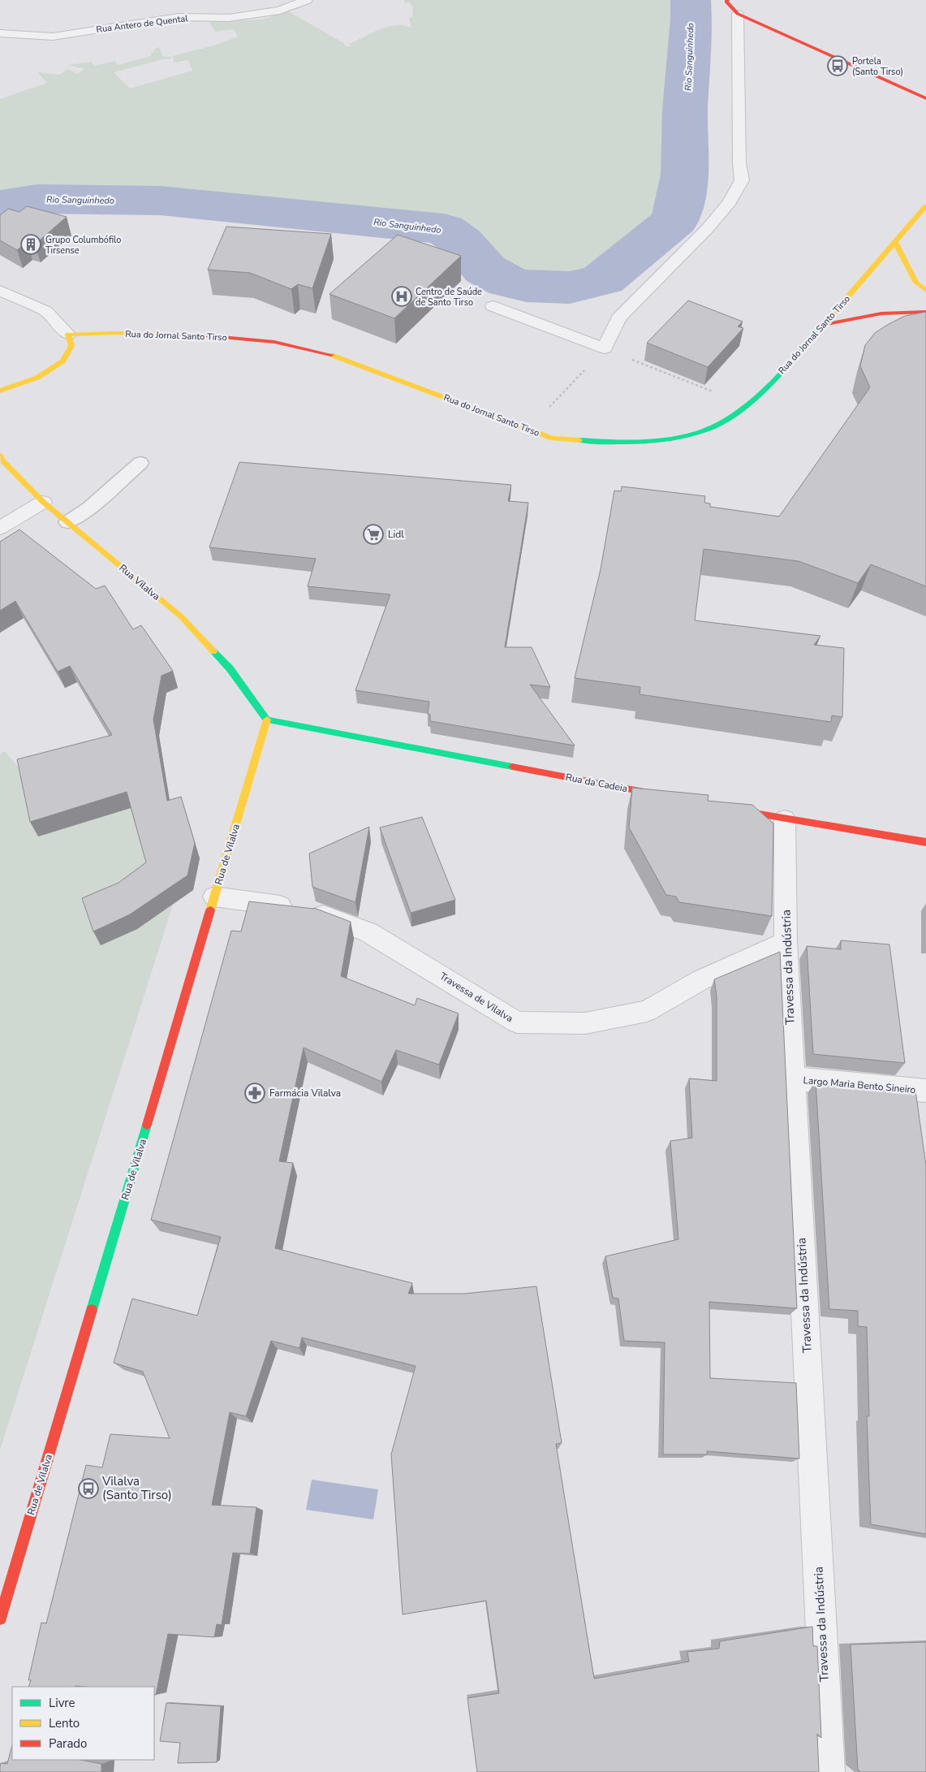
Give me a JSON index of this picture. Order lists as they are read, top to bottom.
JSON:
{
  "streets": {
    "street": [
      "Rua Antero de Quental",
      "Rua do Jornal Santo Tirso",
      "Rua Vilalva",
      "Rua da Cadeia",
      "Rua de Vilalva",
      "Travessa da Indústria",
      "Travessa de Vilalva",
      "Largo Maria Bento Sineiro"
    ]
  },
  "crossings": [
    ["Rua Vilalva", "Rua da Cadeia"],
    ["Rua Vilalva", "Rua de Vilalva"],
    ["Rua da Cadeia", "Rua de Vilalva"],
    ["Rua de Vilalva", "Travessa de Vilalva"],
    ["Travessa da Indústria", "Travessa de Vilalva"],
    ["Travessa da Indústria", "Largo Maria Bento Sineiro"]
  ],
  "water": ["Rio Sanguinhedo"],
  "places": {
    "bus stop": ["Portela (Santo Tirso)", "Vilalva (Santo Tirso)"],
    "building": ["Grupo Columbófilo Tirsense"],
    "hospital": ["Centro de Saúde de Santo Tirso"],
    "supermarket": ["Lidl"],
    "pharmacy": ["Farmácia Vilalva"]
  },
  "legend": ["Livre", "Lento", "Parado"]
}
